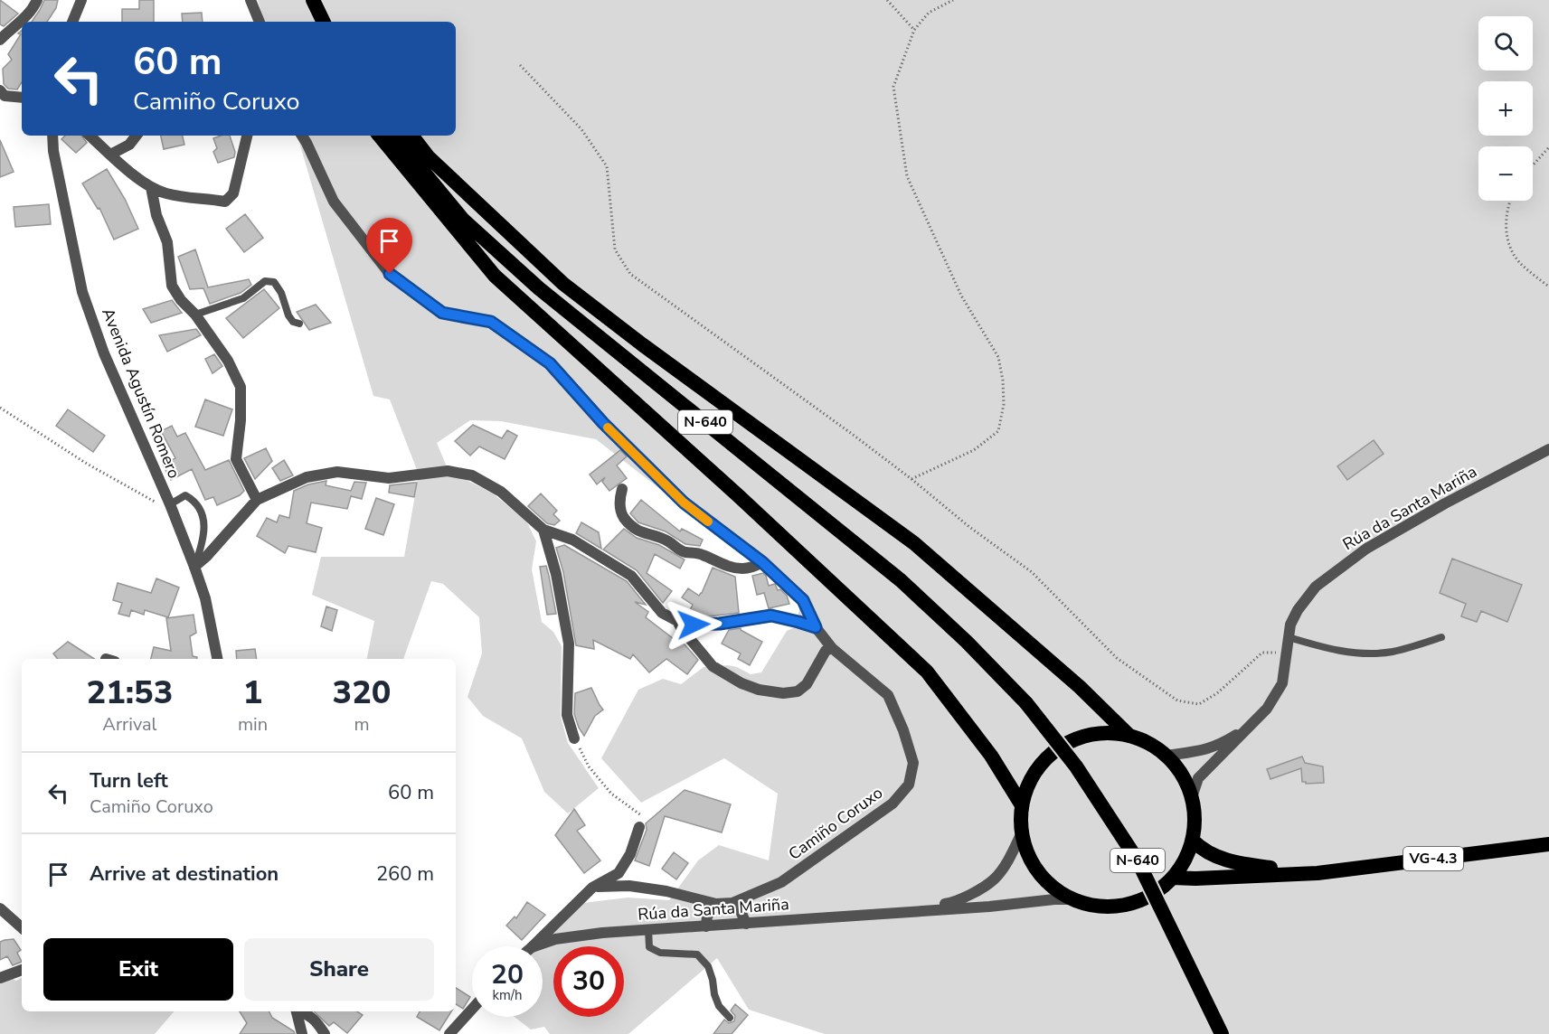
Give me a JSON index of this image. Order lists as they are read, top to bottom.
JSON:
{
  "streets": {
    "highway": ["N-640", "VG-4.3"],
    "street": ["Avenida Agustín Romero", "Rúa da Santa Mariña", "Camiño Coruxo"]
  },
  "crossings": [
    ["Rúa da Santa Mariña", "VG-4.3"]
  ],
  "page": {
    "map_buttons": ["+", "−"],
    "turn": ["60 m", "Camiño Coruxo"],
    "eta": [
      "21:53",
      "Arrival",
      "1",
      "min",
      "320",
      "m"
    ],
    "list": [
      {
        "name": "Turn left",
        "note": "Camiño Coruxo",
        "value": "60 m"
      },
      {
        "name": "Arrive at destination",
        "value": "260 m"
      }
    ],
    "buttons": ["Exit", "Share"],
    "speed": "20 km/h",
    "limit": "30"
  }
}
